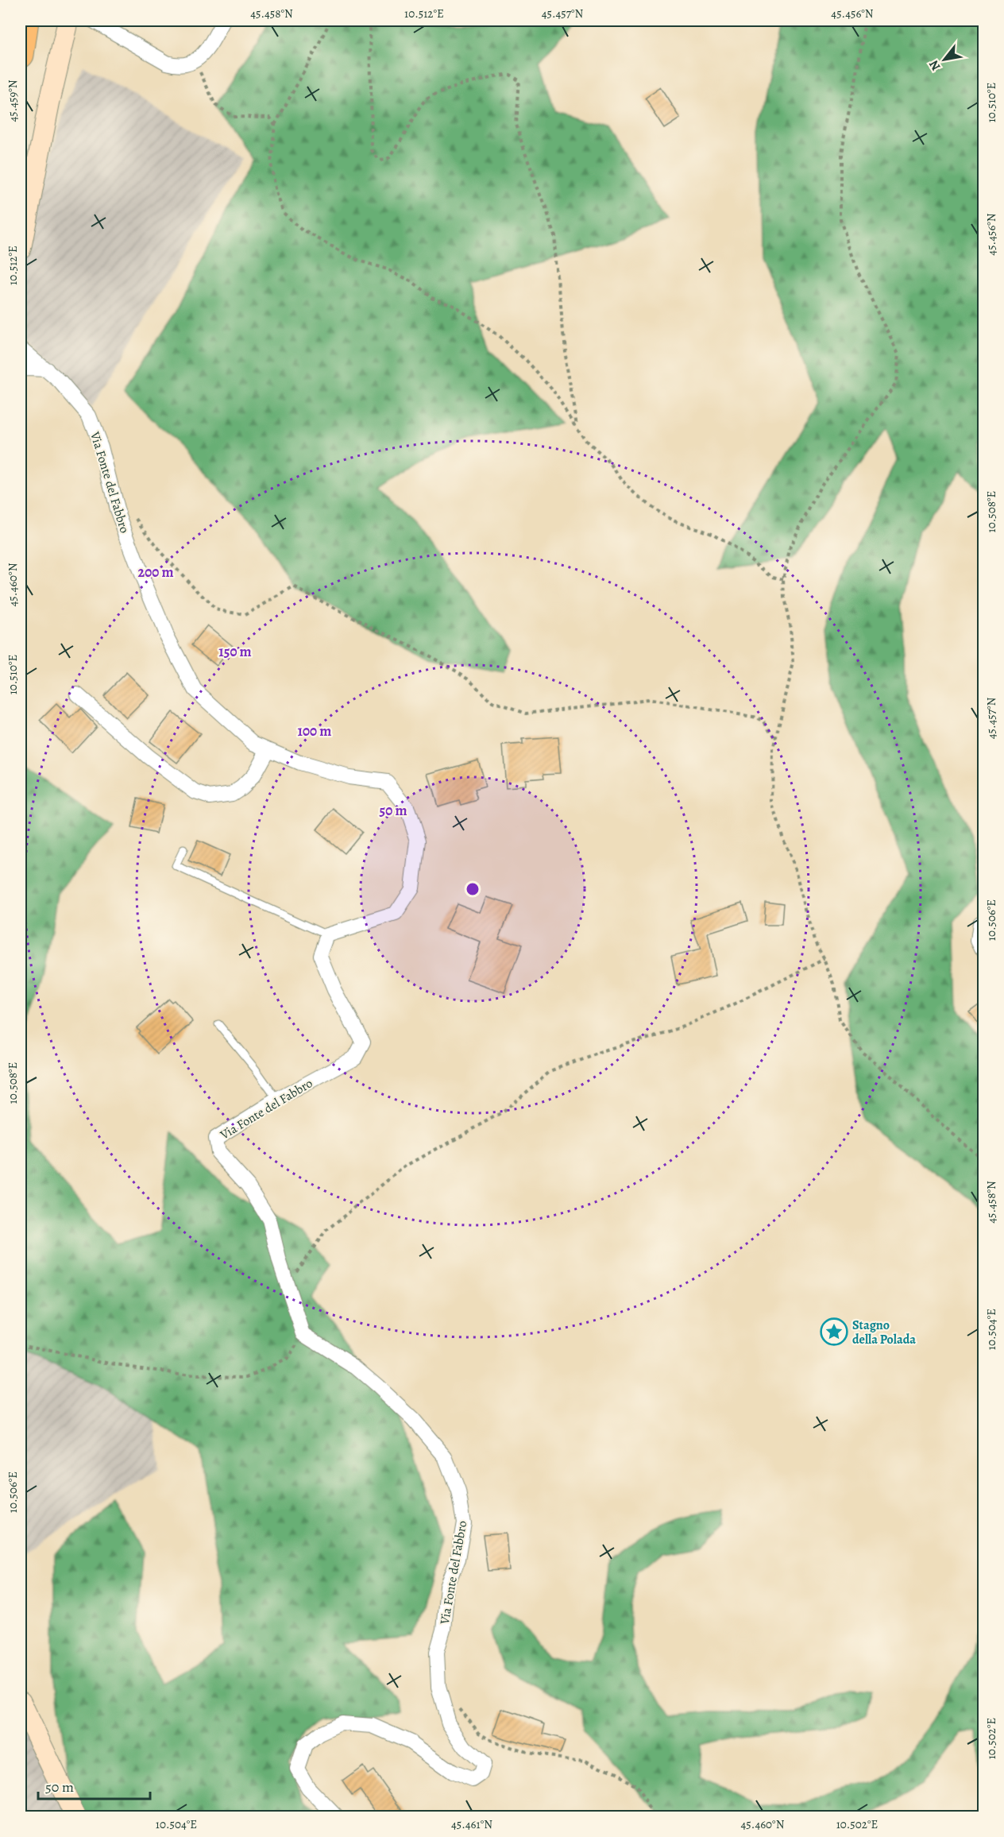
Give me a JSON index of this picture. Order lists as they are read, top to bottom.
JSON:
{
  "streets": {
    "street": ["Via Fonte del Fabbro"]
  },
  "places": {
    "place": ["Stagno della Polada"]
  },
  "scale_bar": "50 m",
  "north": "bottom left",
  "coordinates": [
    "45.458°N",
    "10.512°E",
    "45.457°N",
    "45.456°N",
    "45.459°N",
    "10.510°E",
    "10.508°E",
    "45.460°N",
    "10.506°E",
    "10.504°E",
    "10.502°E",
    "45.461°N"
  ],
  "rings": [
    "200 m",
    "150 m",
    "100 m",
    "50 m"
  ]
}
